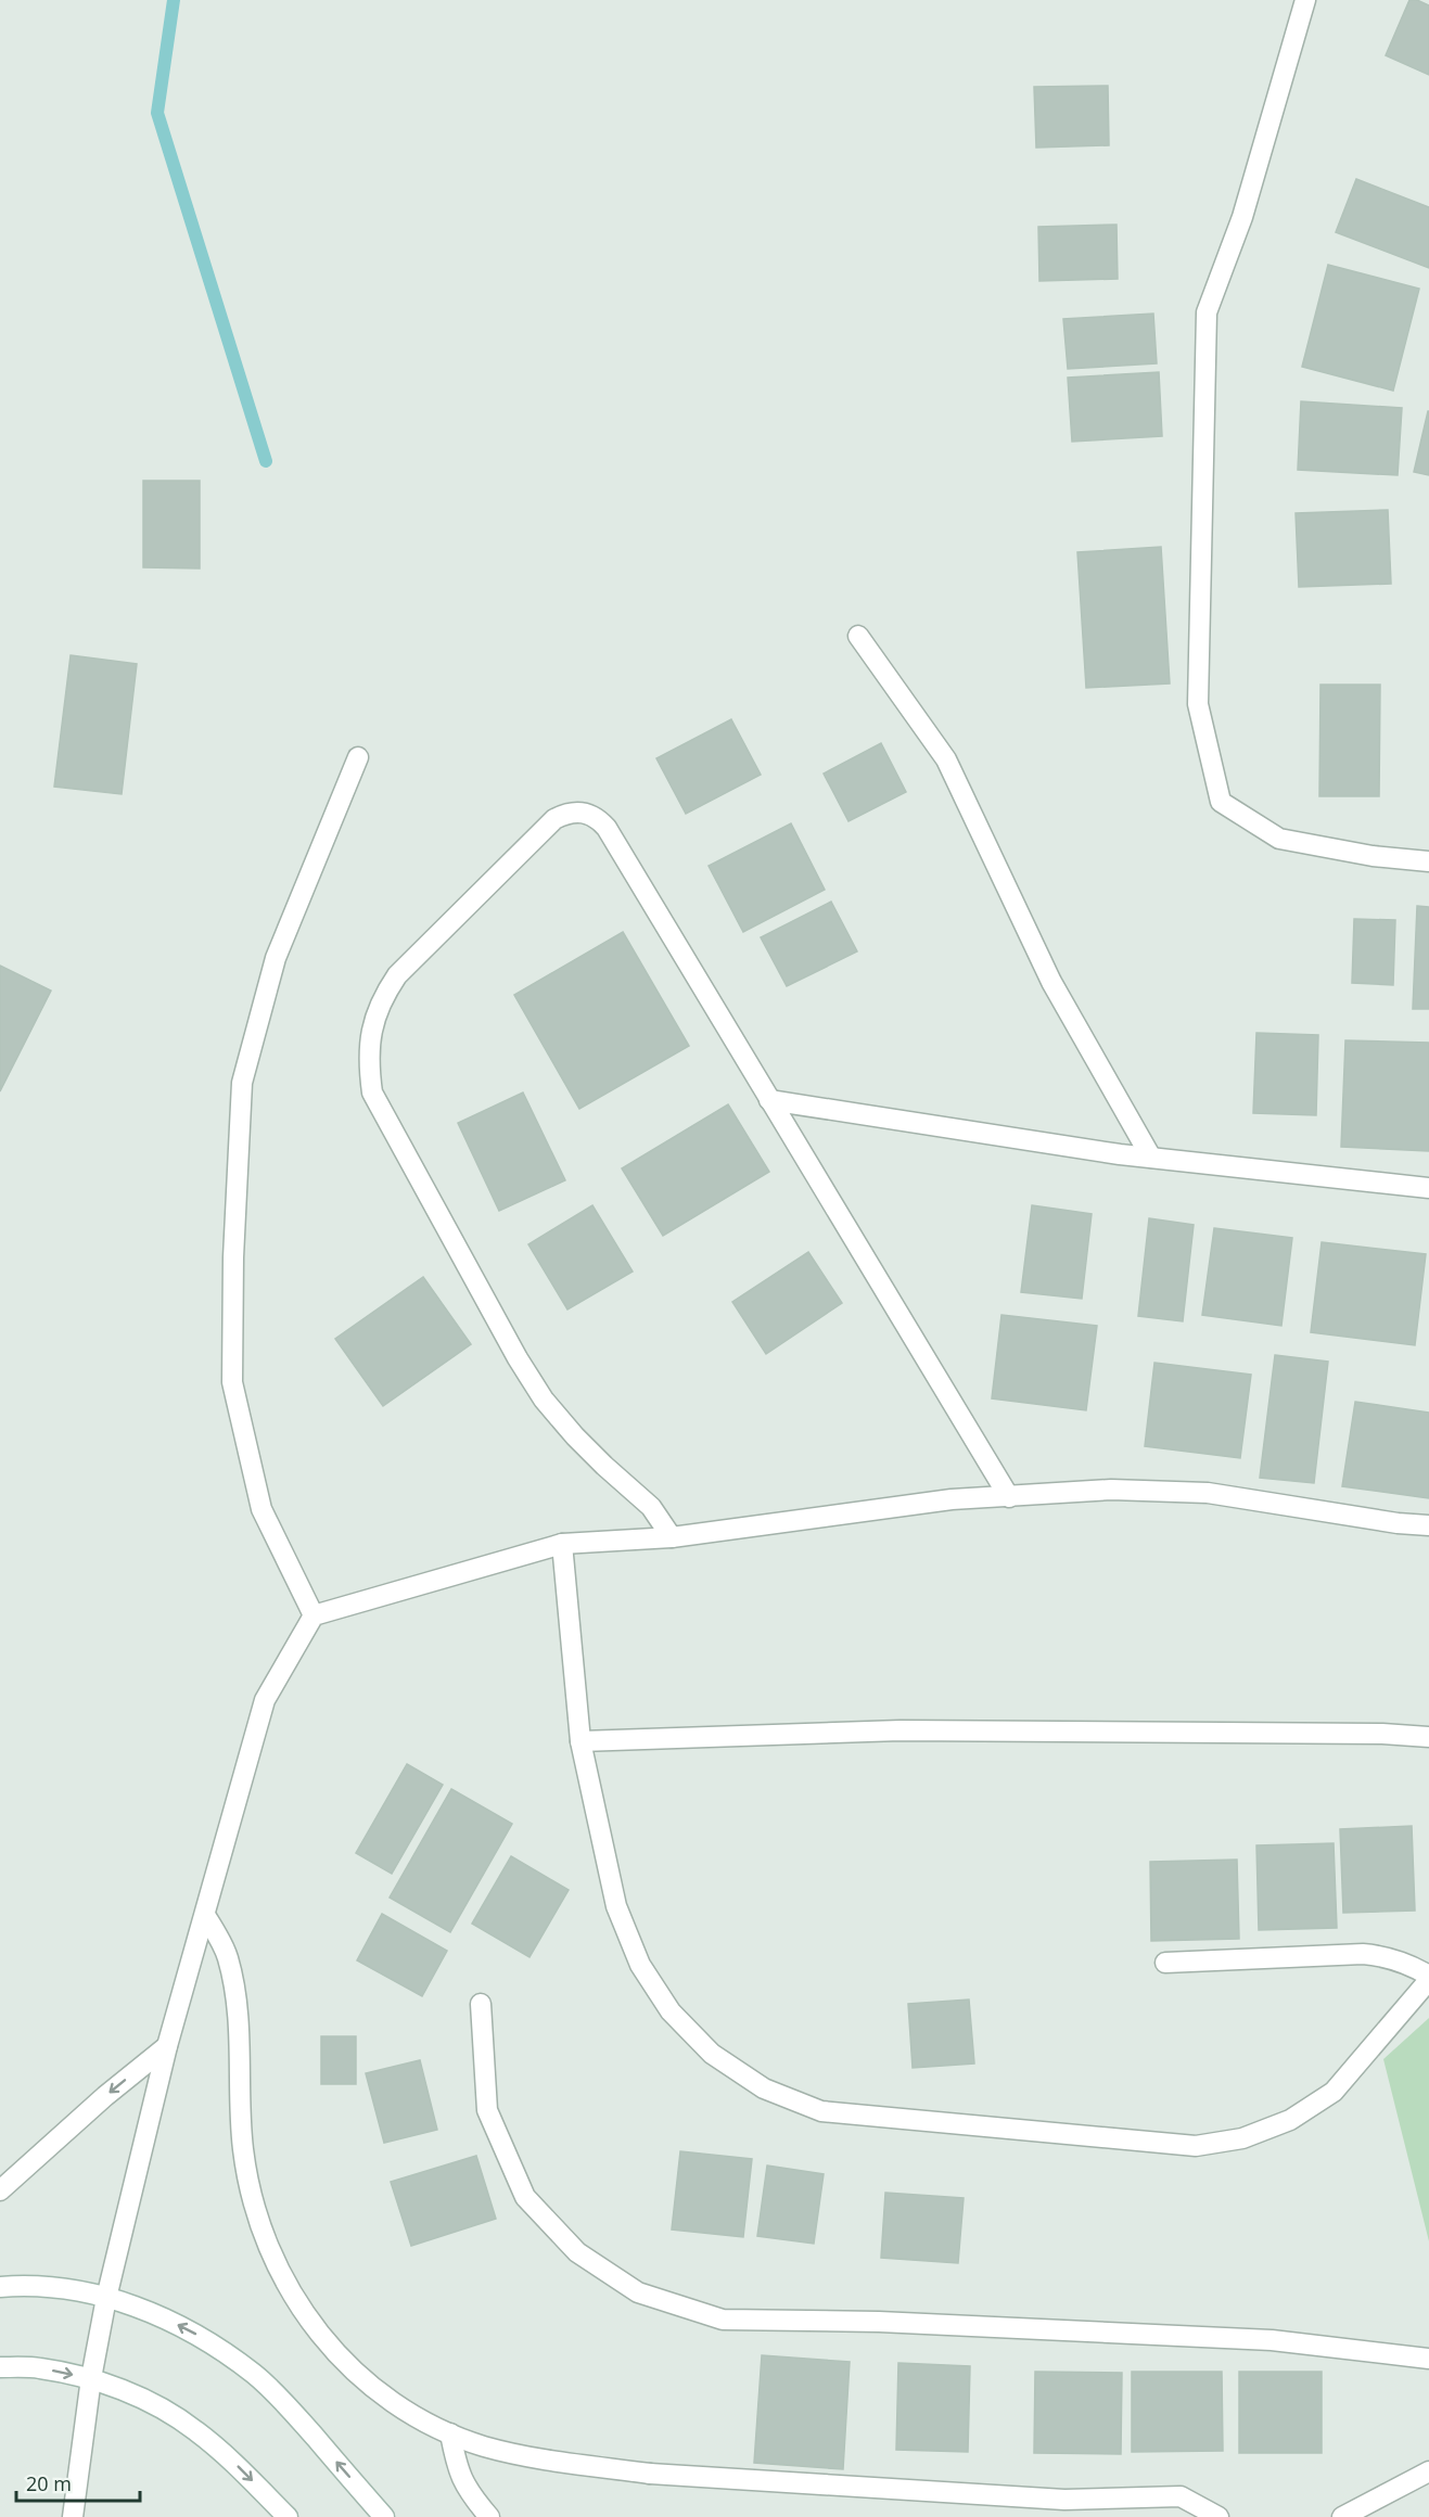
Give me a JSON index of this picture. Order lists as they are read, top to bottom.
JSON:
{
  "scale_bar": "20 m"
}
